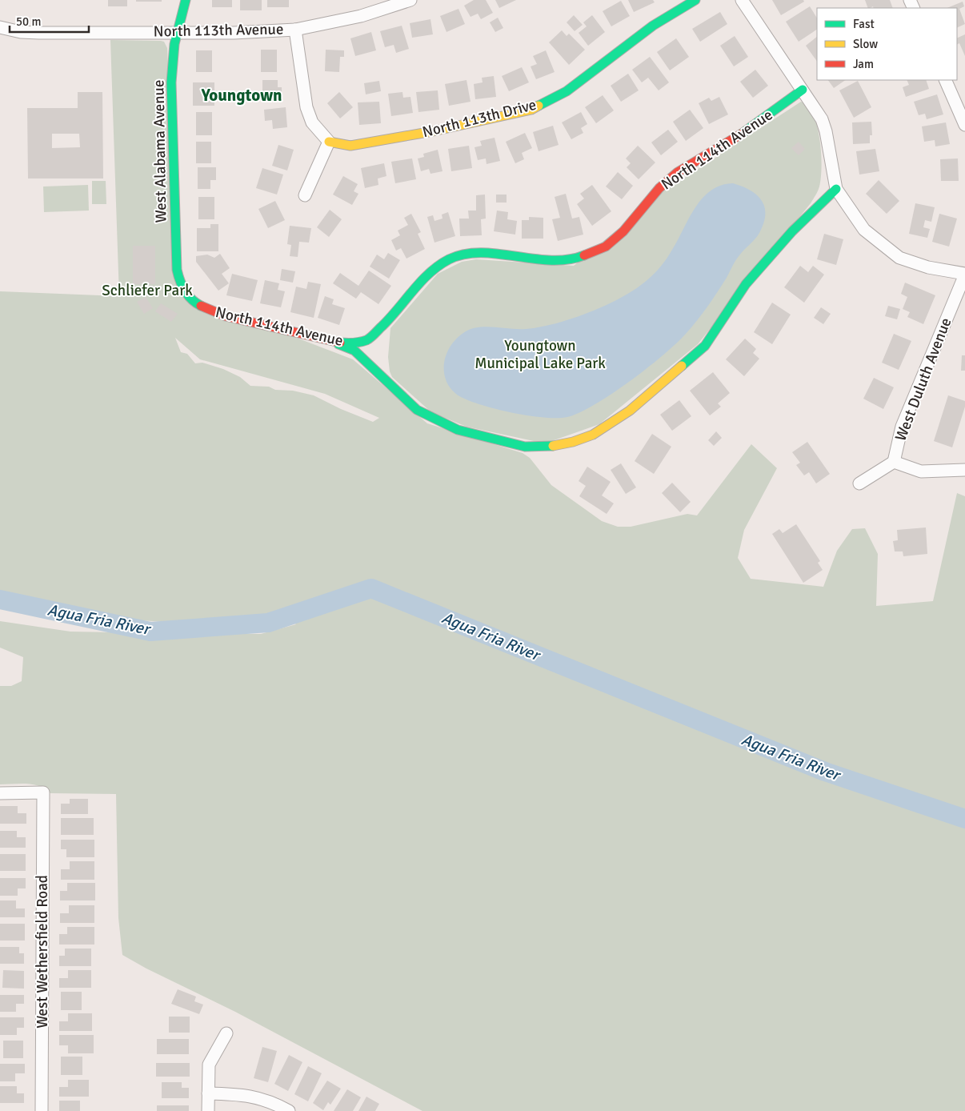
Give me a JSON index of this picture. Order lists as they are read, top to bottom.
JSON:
{
  "streets": {
    "street": [
      "North 113th Avenue",
      "North 113th Drive",
      "North 114th Avenue",
      "West Alabama Avenue",
      "West Duluth Avenue",
      "West Wethersfield Road"
    ]
  },
  "crossings": [
    ["North 113th Avenue", "West Alabama Avenue"],
    ["North 114th Avenue", "West Alabama Avenue"]
  ],
  "districts": ["Youngtown"],
  "water": ["Agua Fria River"],
  "parks": ["Schliefer Park", "Youngtown Municipal Lake Park"],
  "legend": ["Fast", "Slow", "Jam"],
  "scale_bar": "50 m"
}
